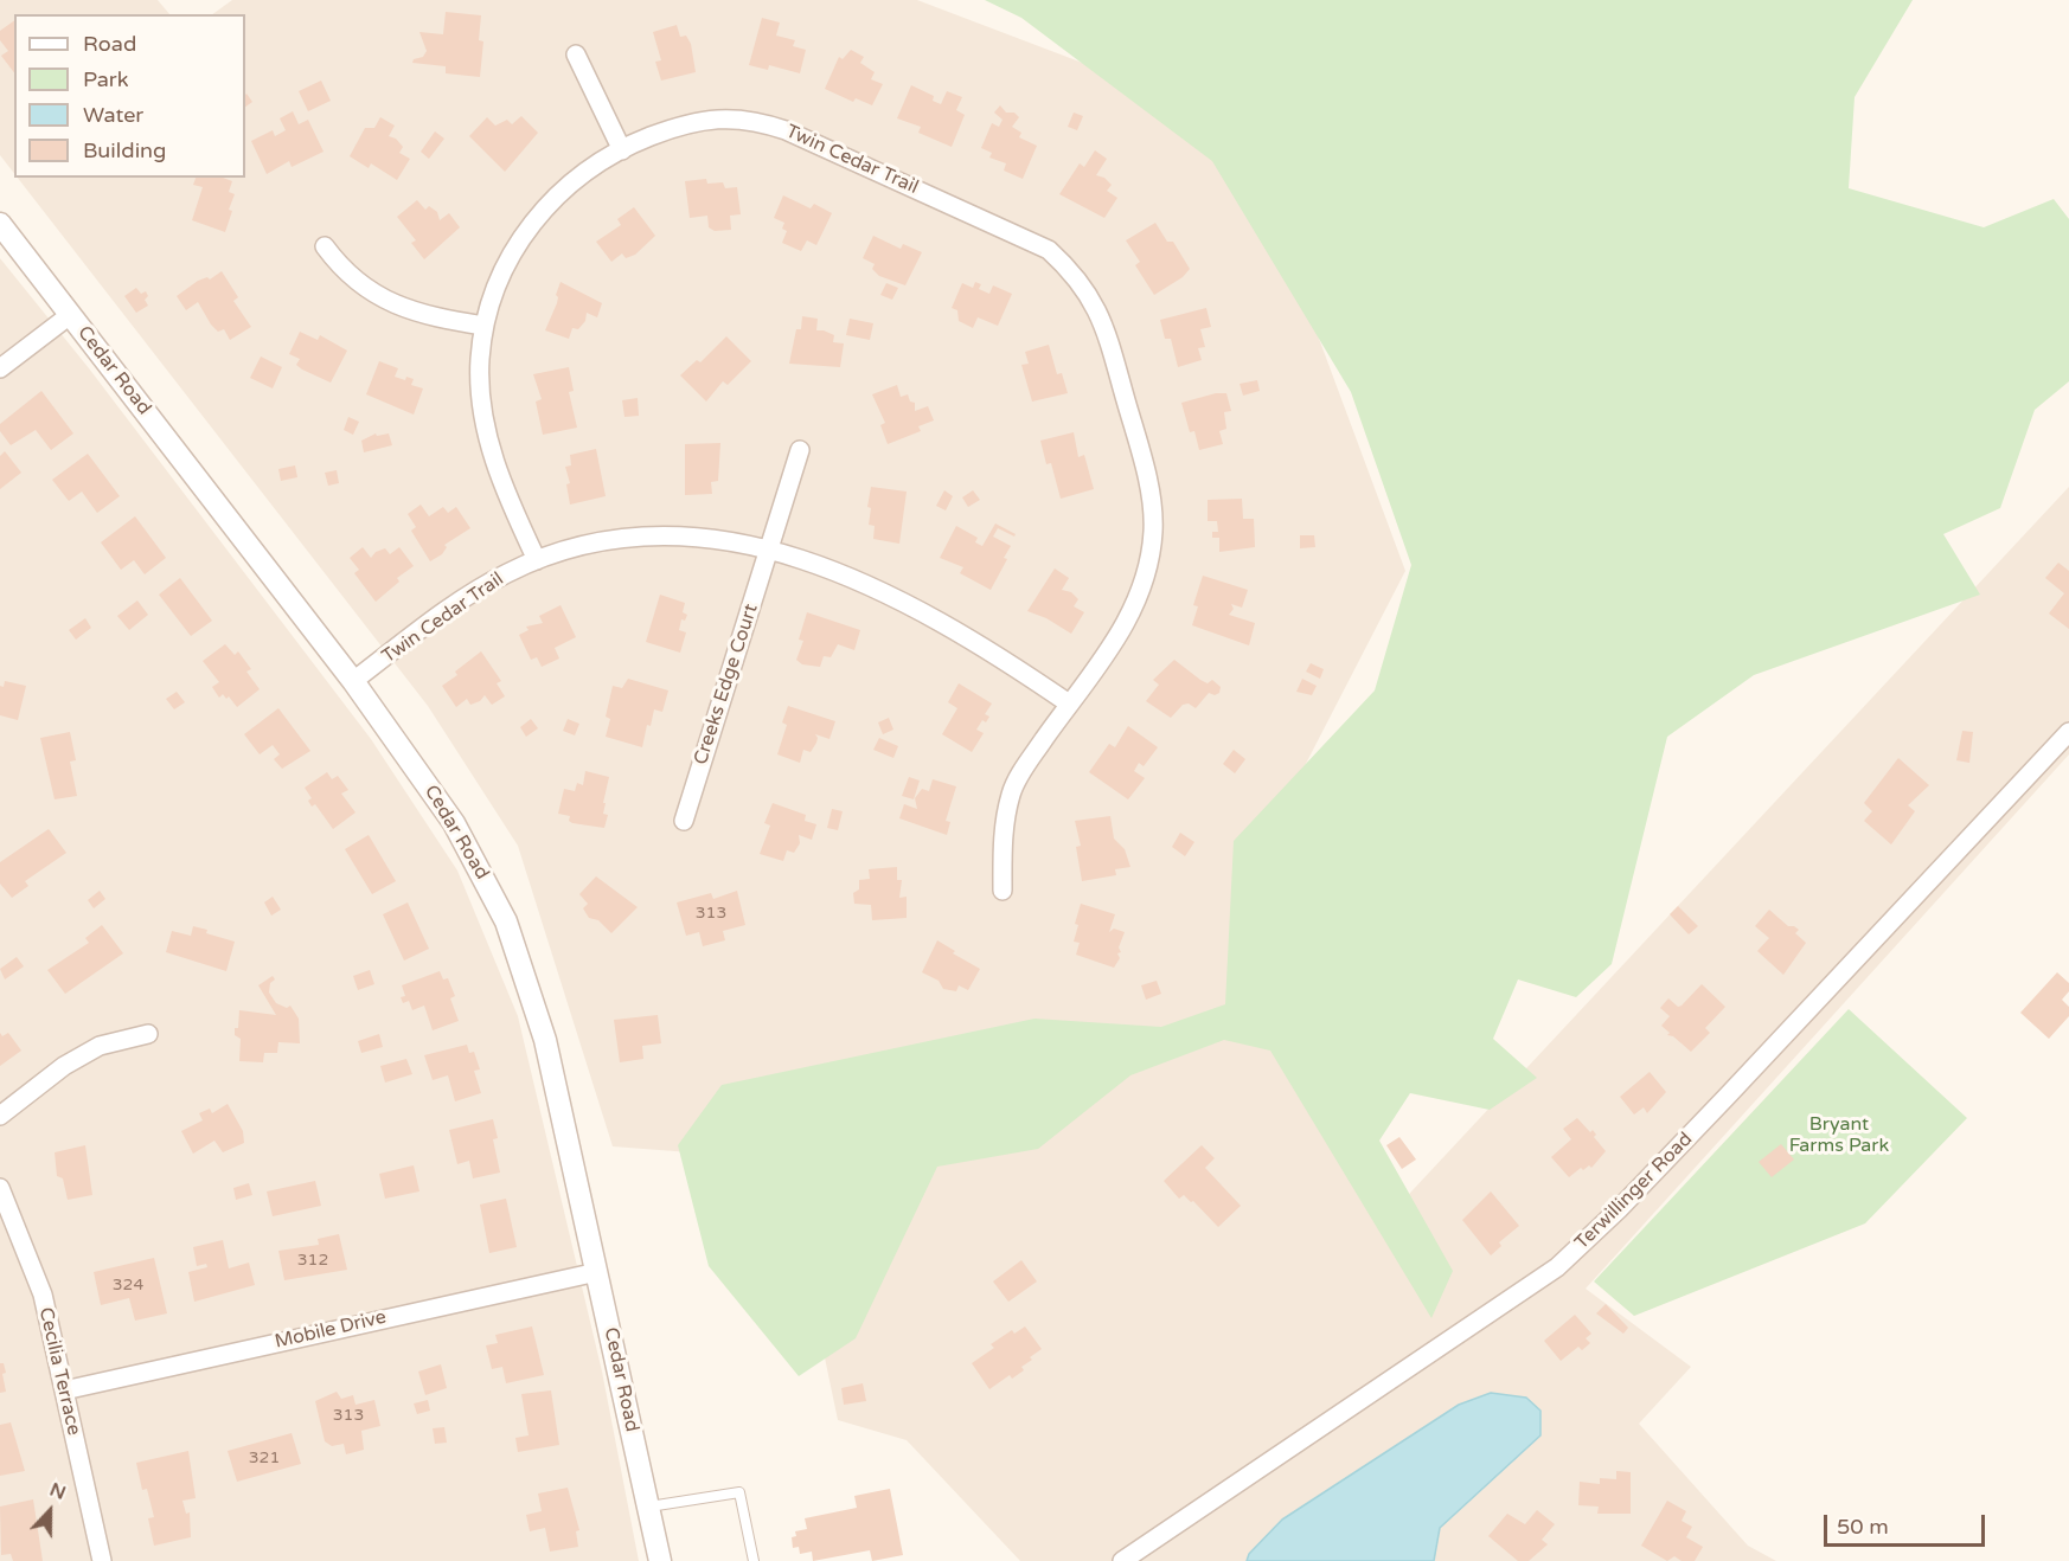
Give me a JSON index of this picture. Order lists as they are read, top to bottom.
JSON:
{
  "streets": {
    "street": [
      "Twin Cedar Trail",
      "Cedar Road",
      "Creeks Edge Court",
      "Terwillinger Road",
      "Mobile Drive",
      "Cecilia Terrace"
    ]
  },
  "crossings": [
    ["Twin Cedar Trail", "Cedar Road"],
    ["Twin Cedar Trail", "Creeks Edge Court"],
    ["Cedar Road", "Mobile Drive"],
    ["Mobile Drive", "Cecilia Terrace"]
  ],
  "parks": ["Bryant Farms Park"],
  "house_numbers": [
    "313",
    "312",
    "324",
    "313",
    "321"
  ],
  "legend": [
    "Road",
    "Park",
    "Water",
    "Building"
  ],
  "scale_bar": "50 m",
  "north": "top"
}
